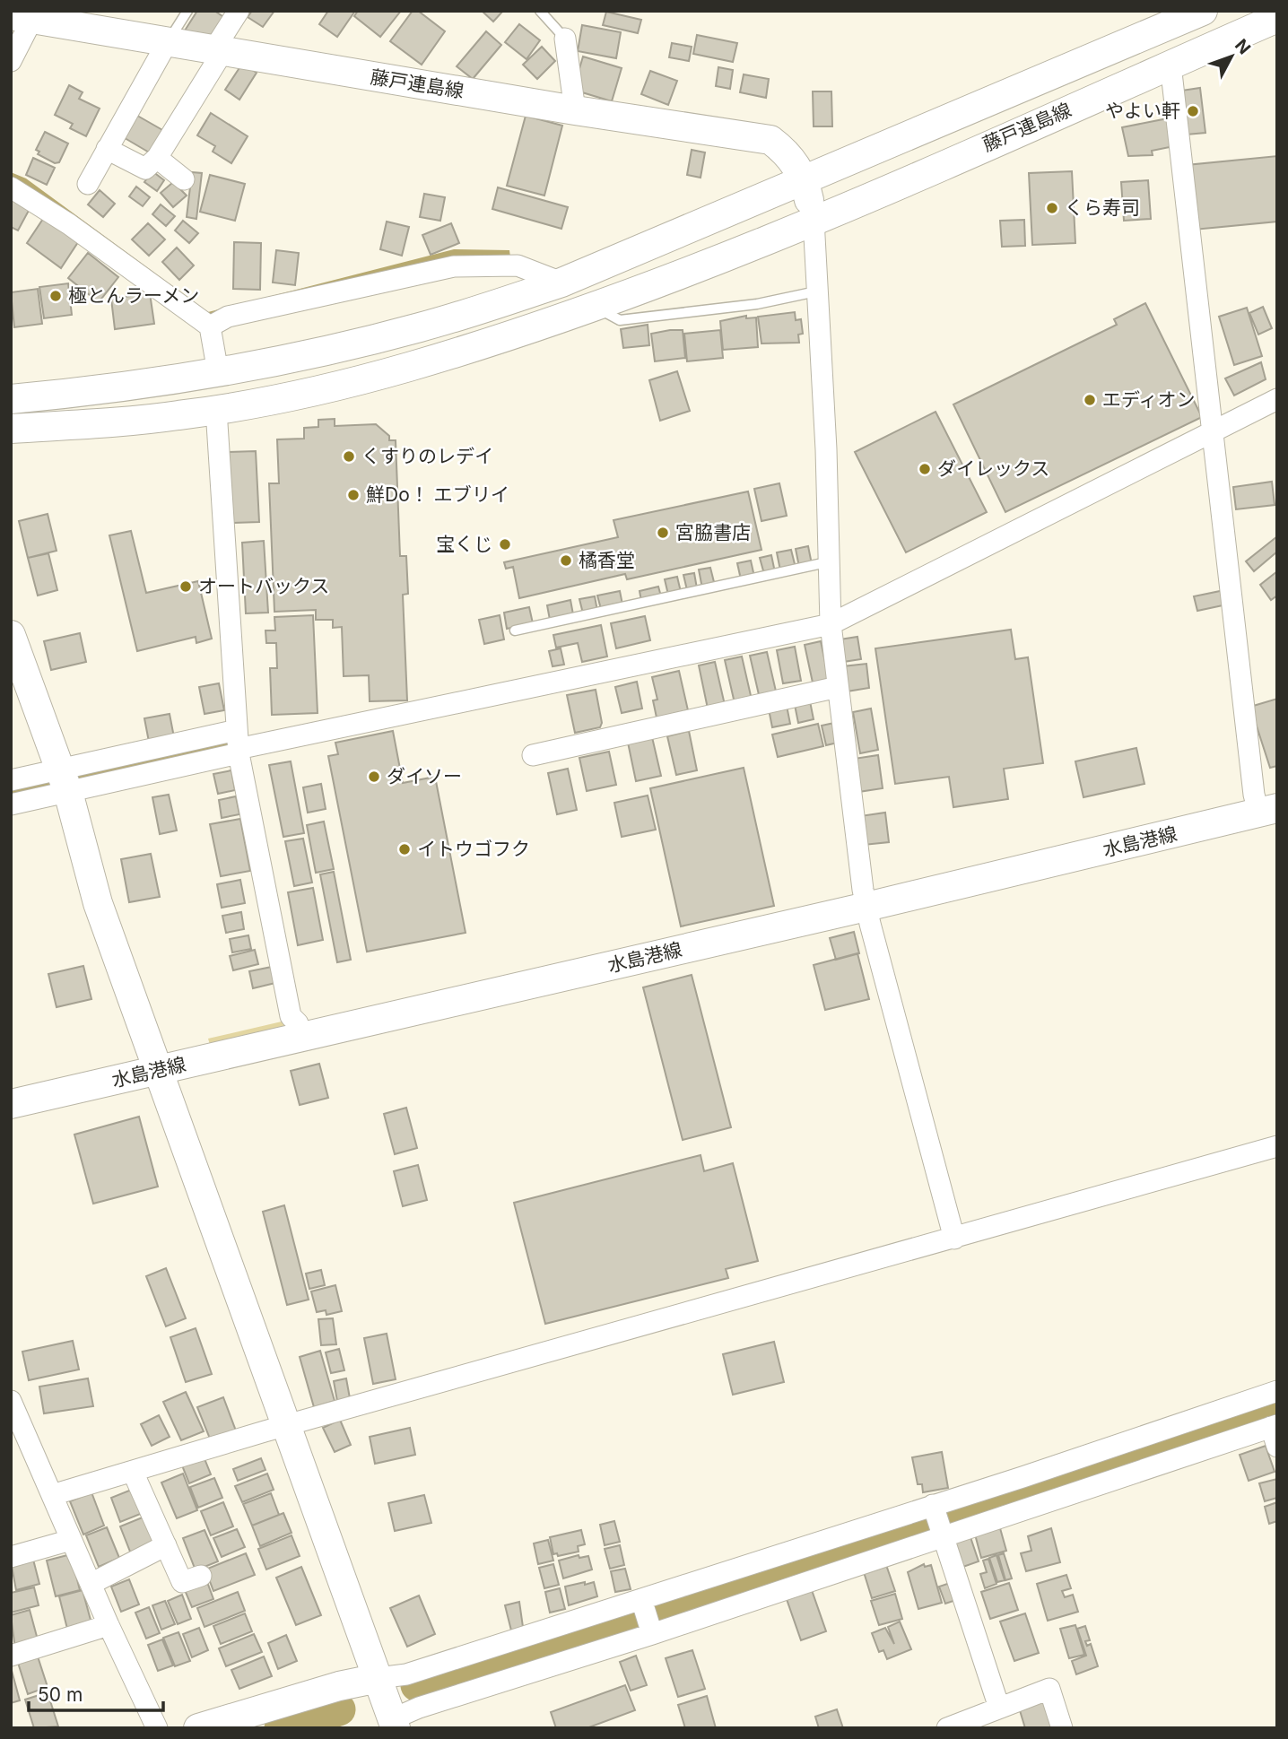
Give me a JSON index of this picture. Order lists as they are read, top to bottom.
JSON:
{
  "streets": {
    "street": ["藤戸連島線", "水島港線"]
  },
  "places": [
    "やよい軒",
    "くら寿司",
    "極とんラーメン",
    "エディオン",
    "くすりのレデイ",
    "ダイレックス",
    "鮮Do！ エブリイ",
    "宮脇書店",
    "宝くじ",
    "橘香堂",
    "オートバックス",
    "ダイソー",
    "イトウゴフク"
  ],
  "scale_bar": "50 m",
  "north": "top right"
}
